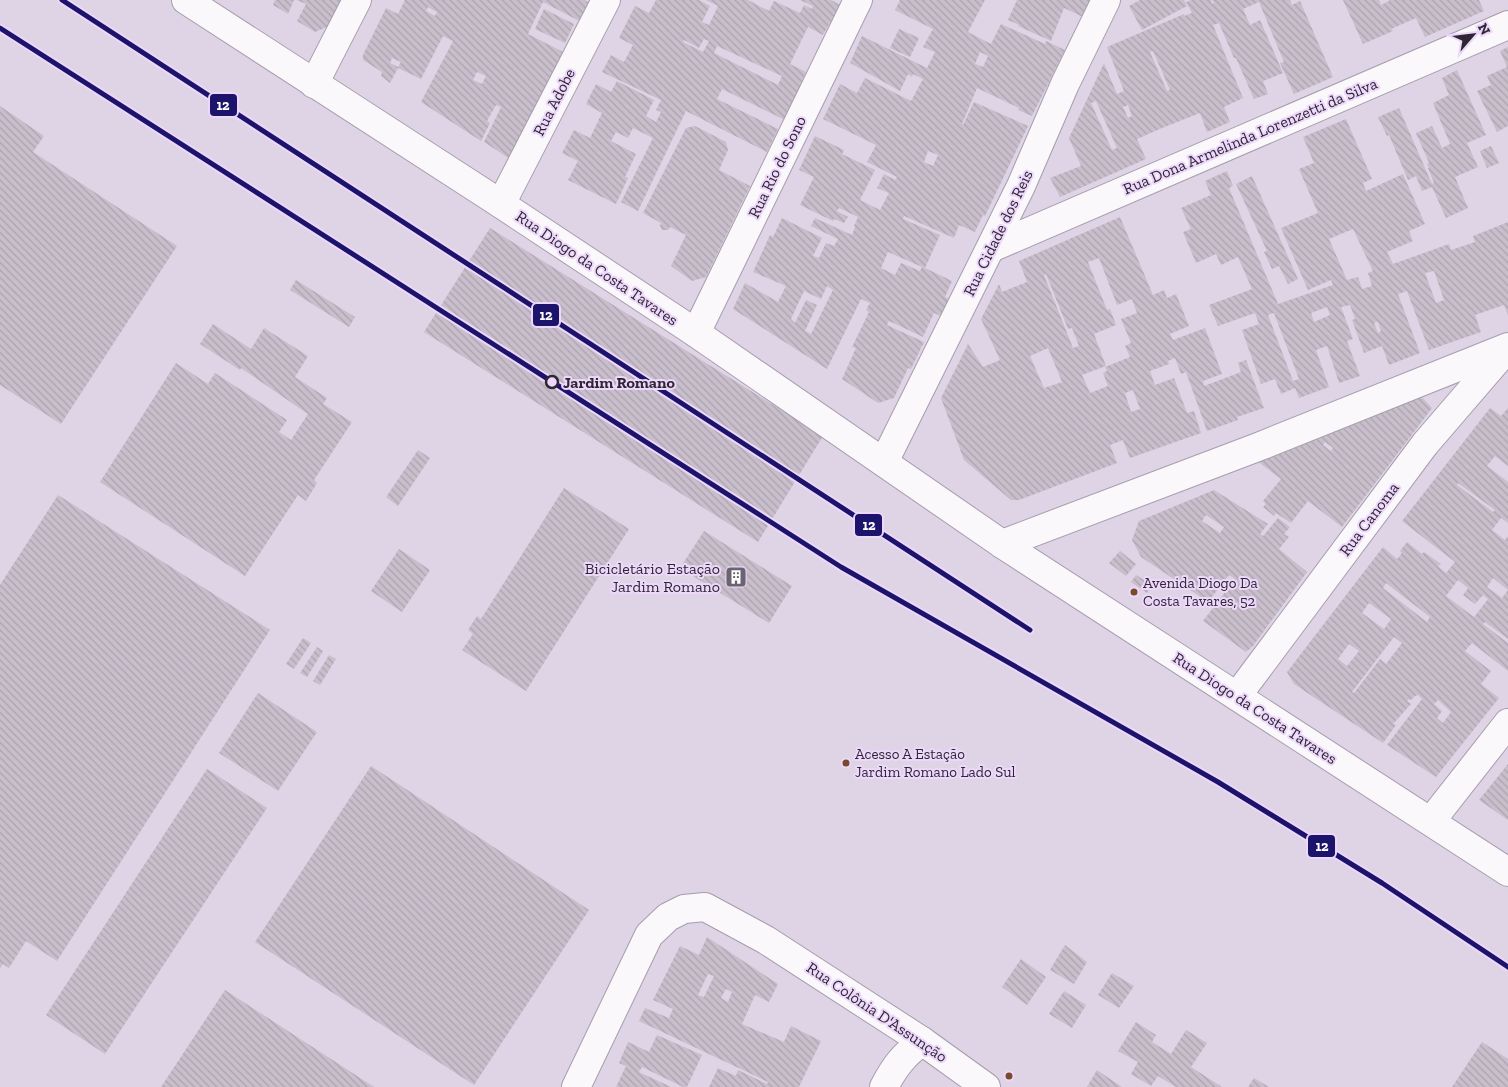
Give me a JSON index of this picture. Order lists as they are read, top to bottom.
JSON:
{
  "streets": {
    "street": [
      "Rua Adobe",
      "Rua Dona Armelinda Lorenzetti da Silva",
      "Rua Rio do Sono",
      "Rua Cidade dos Reis",
      "Rua Diogo da Costa Tavares",
      "Rua Canoma",
      "Rua Colônia D'Assunção"
    ]
  },
  "crossings": [
    ["Rua Adobe", "Rua Diogo da Costa Tavares"],
    ["Rua Dona Armelinda Lorenzetti da Silva", "Rua Cidade dos Reis"],
    ["Rua Rio do Sono", "Rua Diogo da Costa Tavares"],
    ["Rua Cidade dos Reis", "Rua Diogo da Costa Tavares"],
    ["Rua Diogo da Costa Tavares", "Rua Canoma"]
  ],
  "places": {
    "other": ["Jardim Romano", "Avenida Diogo Da Costa Tavares, 52", "Acesso A Estação Jardim Romano Lado Sul"],
    "building": ["Bicicletário Estação Jardim Romano"]
  },
  "lines": ["transit line 12"],
  "north": "top right"
}
